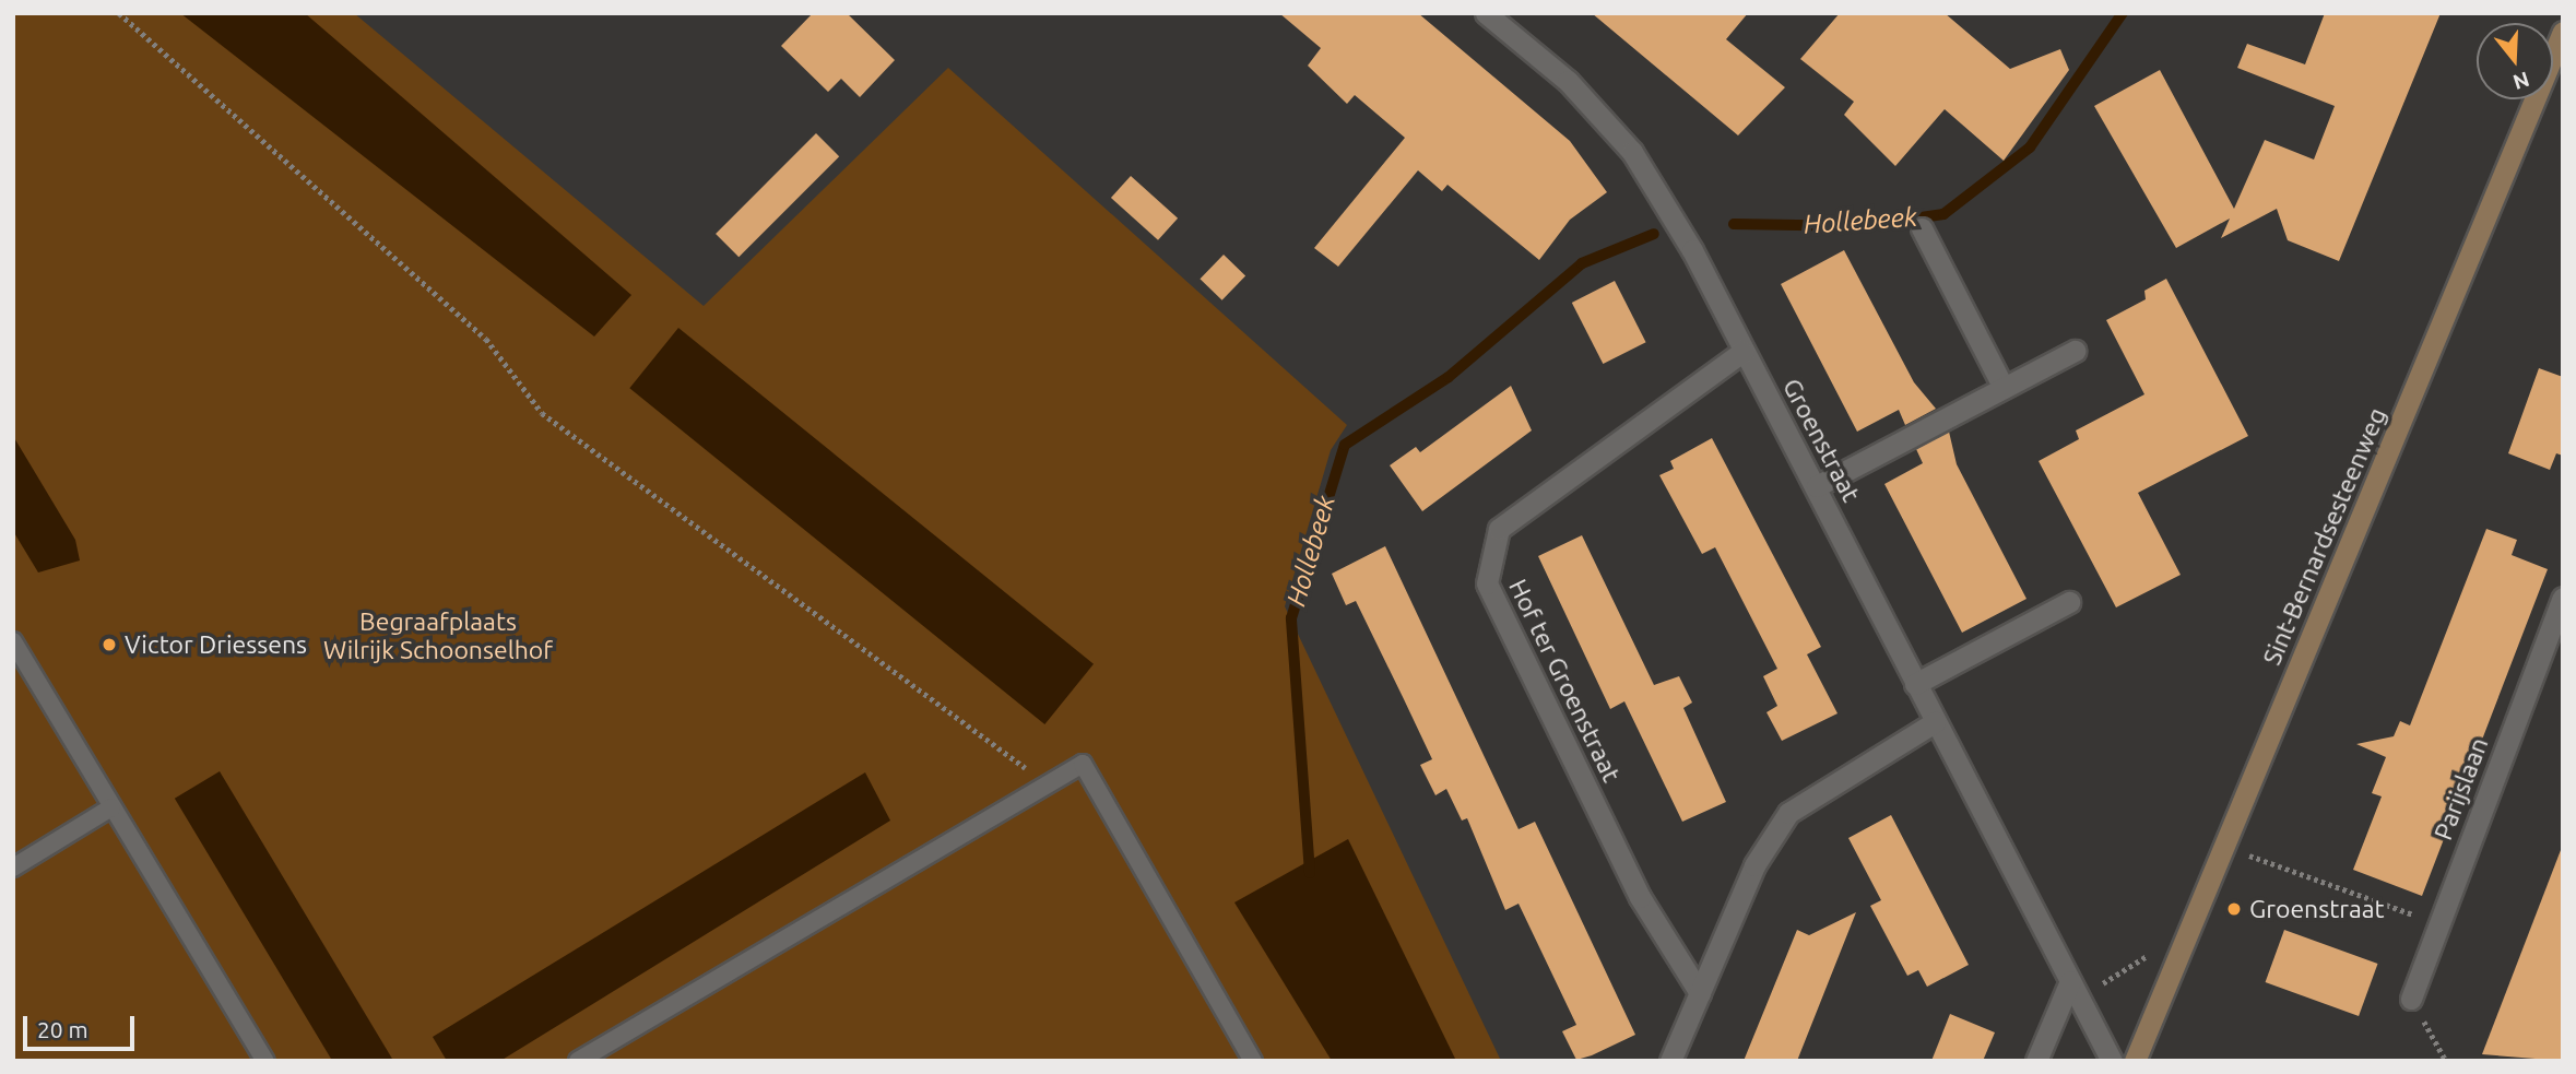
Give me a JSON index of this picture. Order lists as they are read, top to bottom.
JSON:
{
  "streets": {
    "main road": ["Sint-Bernardsesteenweg"],
    "street": ["Groenstraat", "Hof ter Groenstraat", "Parijslaan"]
  },
  "crossings": [
    ["Groenstraat", "Hof ter Groenstraat"]
  ],
  "water": ["Hollebeek"],
  "parks": ["Begraafplaats Wilrijk Schoonselhof"],
  "places": ["Victor Driessens", "Groenstraat"],
  "scale_bar": "20 m",
  "north": "bottom"
}
